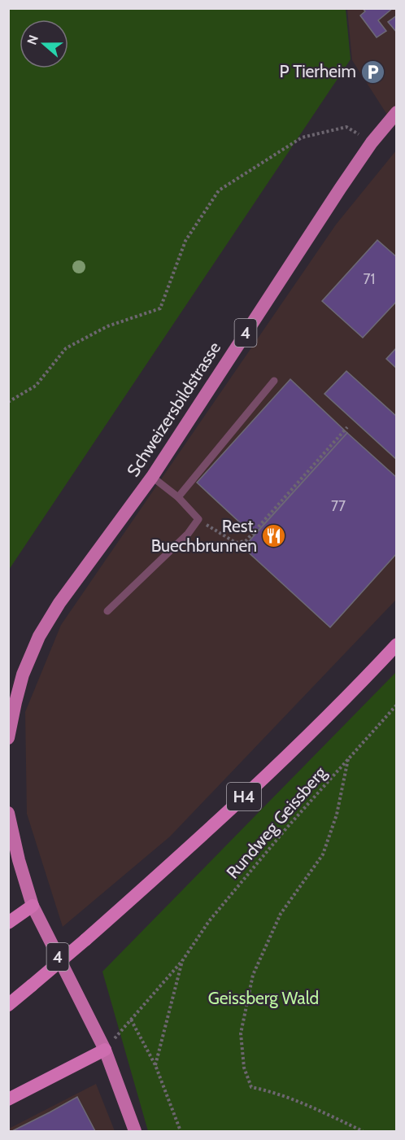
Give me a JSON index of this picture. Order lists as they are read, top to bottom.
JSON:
{
  "streets": {
    "highway": ["H4"],
    "main road": ["4", "Schweizersbildstrasse"],
    "path": ["Rundweg Geissberg"]
  },
  "crossings": [
    ["4", "Rundweg Geissberg"]
  ],
  "parks": ["Geissberg Wald"],
  "places": {
    "parking": ["P Tierheim"],
    "restaurant": ["Rest. Buechbrunnen"]
  },
  "house_numbers": ["71", "77"],
  "north": "left"
}
